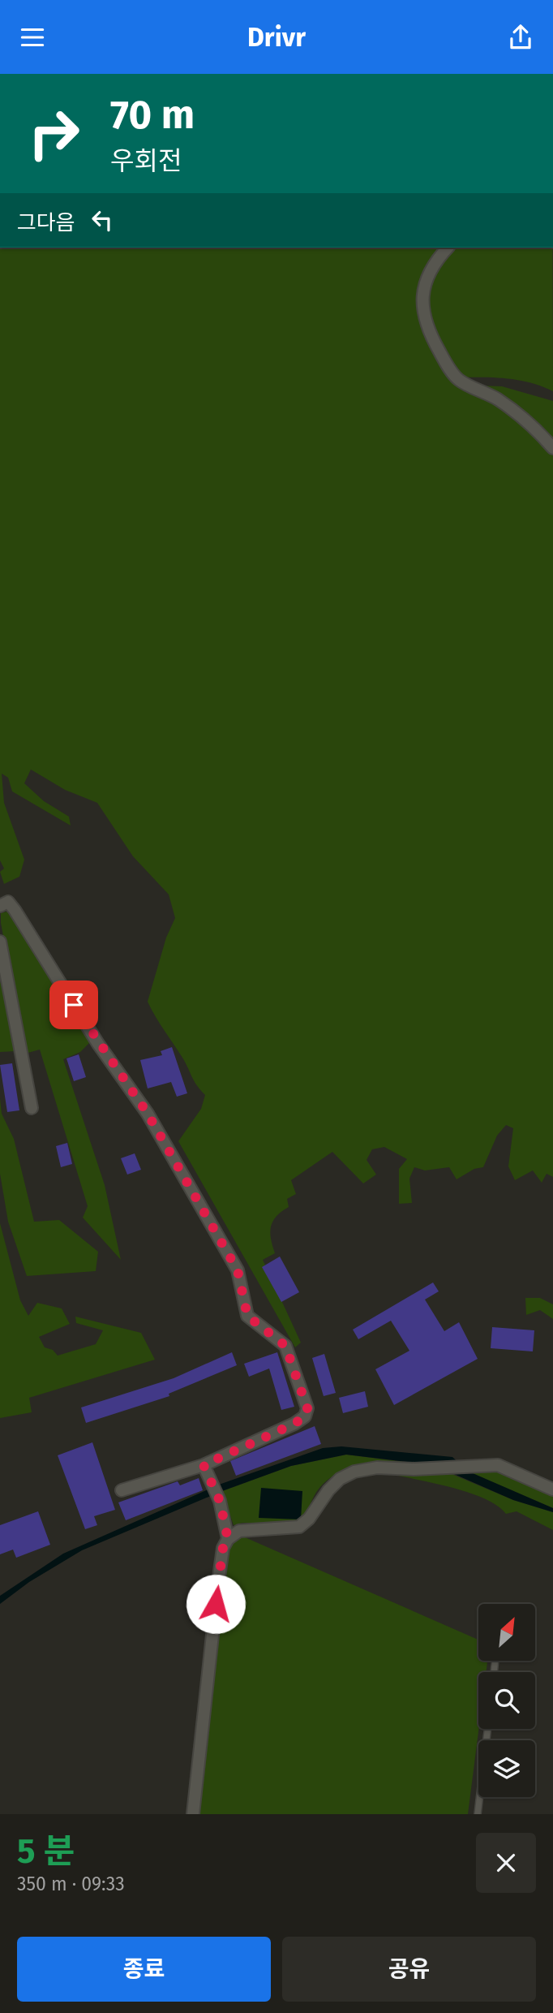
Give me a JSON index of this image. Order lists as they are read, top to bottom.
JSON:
{
  "north": "top right",
  "page": {
    "header": "Drivr",
    "turn": ["70 m", "우회전"],
    "then": "그다음",
    "heading": ["5 분", "350 m · 09:33"],
    "buttons": ["종료", "공유"]
  }
}
